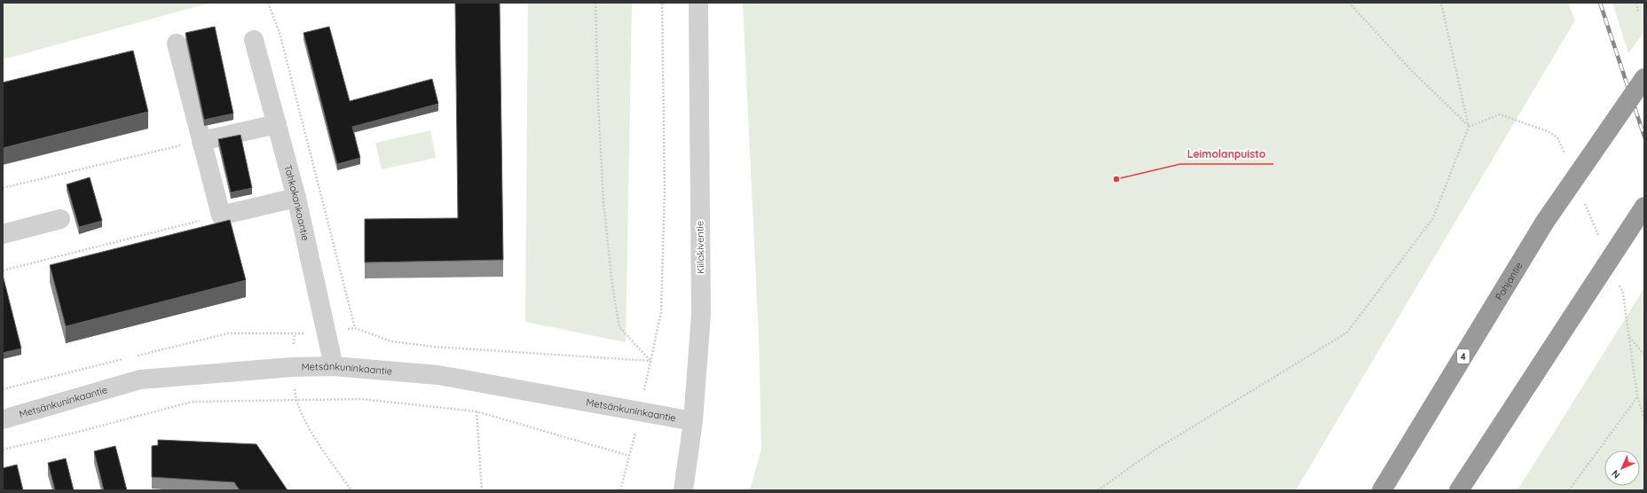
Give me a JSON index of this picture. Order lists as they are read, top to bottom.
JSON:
{
  "streets": {
    "highway": ["Pohjantie", "4"],
    "street": ["Tahkokankaantie", "Kiilakiventie", "Metsänkuninkaantie"]
  },
  "crossings": [
    ["Tahkokankaantie", "Metsänkuninkaantie"],
    ["Kiilakiventie", "Metsänkuninkaantie"]
  ],
  "places": ["Leimolanpuisto"],
  "north": "bottom left"
}
